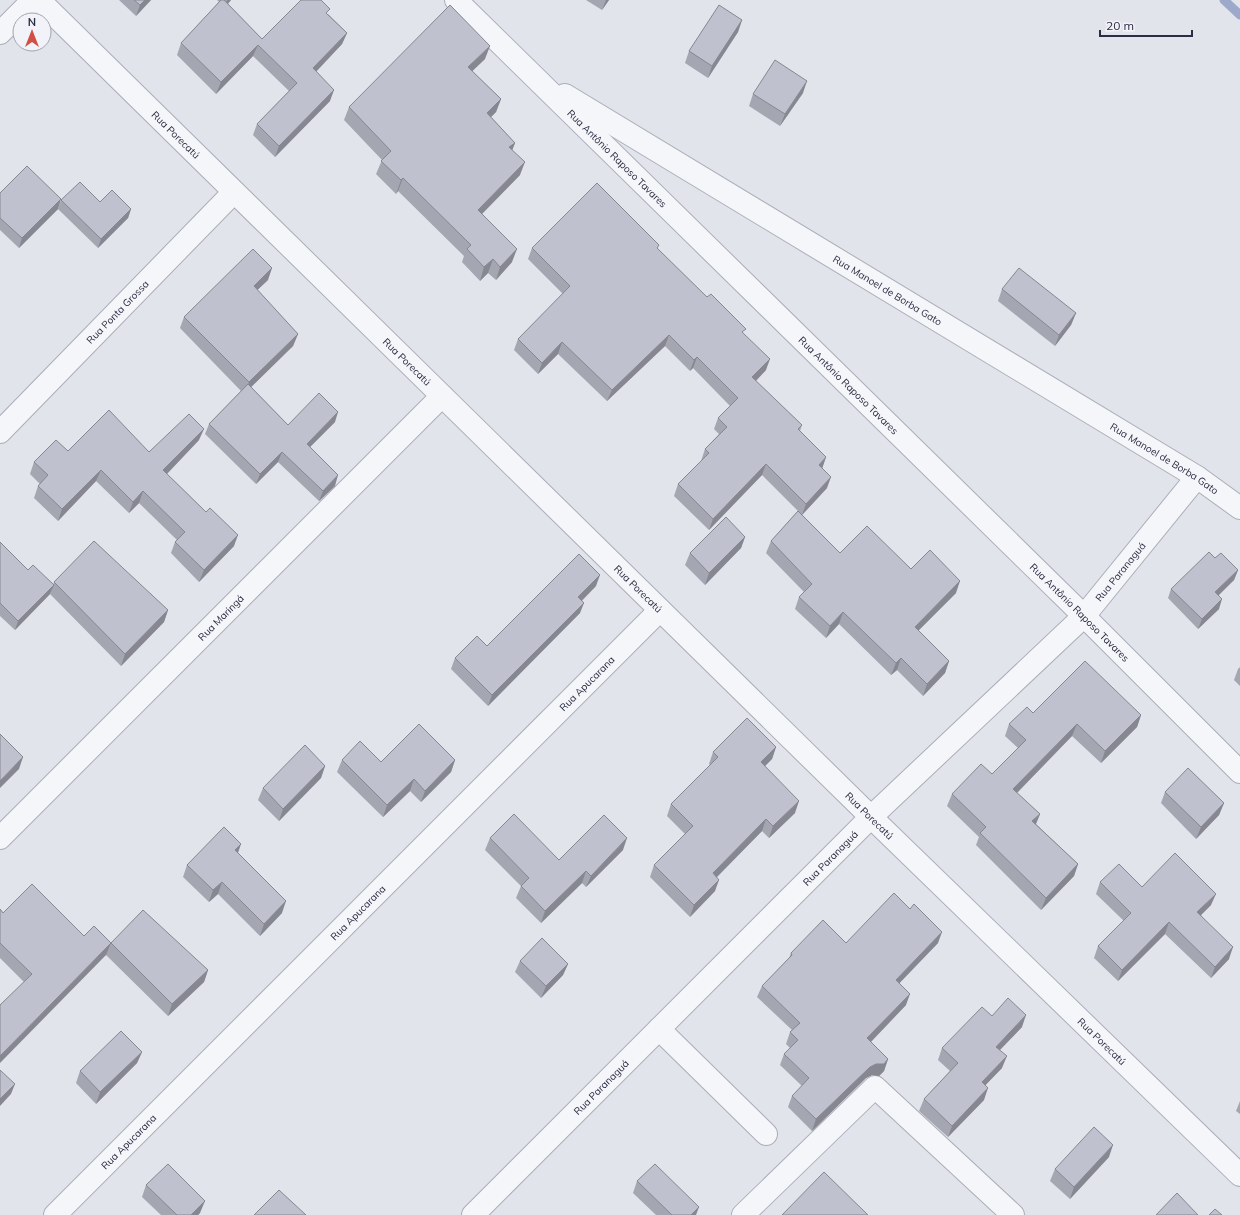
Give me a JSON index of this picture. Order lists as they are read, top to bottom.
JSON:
{
  "streets": {
    "street": [
      "Rua Porecatú",
      "Rua Antônio Raposo Tavares",
      "Rua Manoel de Borba Gato",
      "Rua Ponta Grossa",
      "Rua Paranaguá",
      "Rua Maringá",
      "Rua Apucarana"
    ]
  },
  "crossings": [
    ["Rua Porecatú", "Rua Ponta Grossa"],
    ["Rua Porecatú", "Rua Paranaguá"],
    ["Rua Porecatú", "Rua Maringá"],
    ["Rua Porecatú", "Rua Apucarana"],
    ["Rua Antônio Raposo Tavares", "Rua Manoel de Borba Gato"],
    ["Rua Antônio Raposo Tavares", "Rua Paranaguá"],
    ["Rua Manoel de Borba Gato", "Rua Paranaguá"]
  ],
  "scale_bar": "20 m",
  "north": "top"
}
